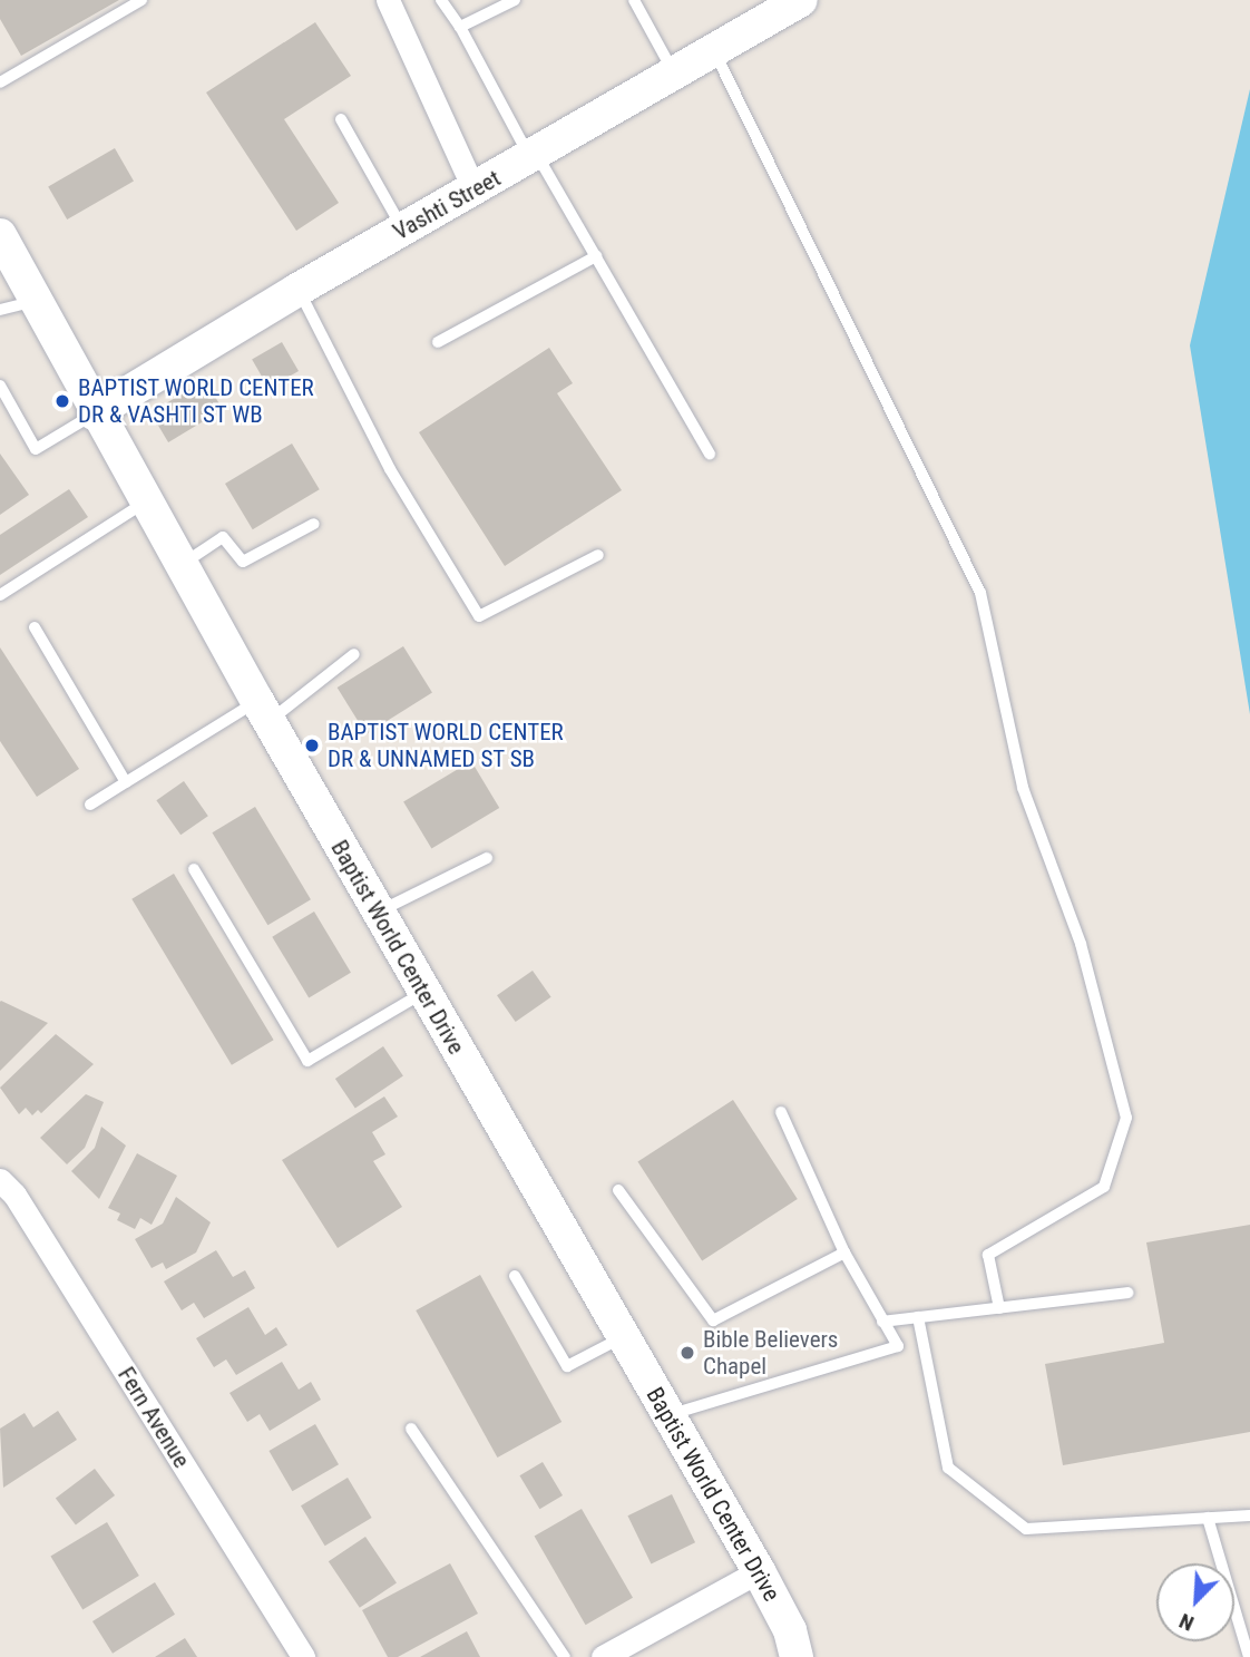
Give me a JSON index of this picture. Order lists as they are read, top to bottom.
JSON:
{
  "streets": {
    "street": ["Vashti Street", "Baptist World Center Drive", "Fern Avenue"]
  },
  "crossings": [
    ["Vashti Street", "Baptist World Center Drive"]
  ],
  "places": ["BAPTIST WORLD CENTER DR & VASHTI ST WB", "BAPTIST WORLD CENTER DR & UNNAMED ST SB", "Bible Believers Chapel"],
  "north": "bottom left"
}
